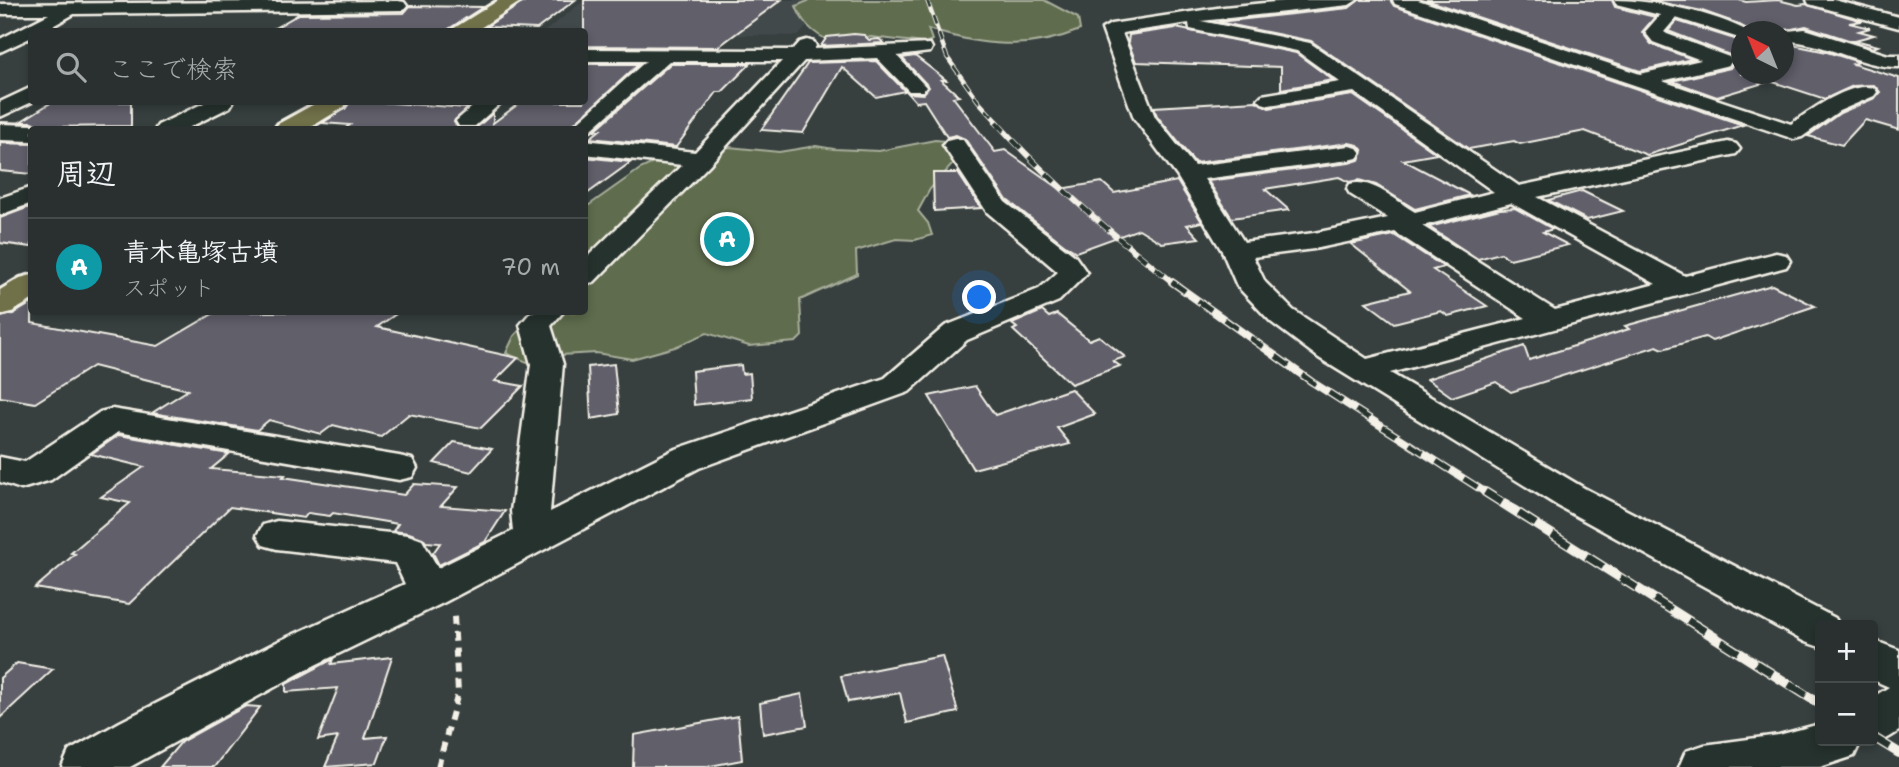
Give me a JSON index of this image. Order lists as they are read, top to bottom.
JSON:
{
  "north": "top left",
  "page": {
    "search": "ここで検索",
    "heading": "周辺",
    "pins": "A",
    "list": [
      {
        "mark": "A",
        "name": "青木亀塚古墳",
        "note": "スポット",
        "value": "70 m"
      }
    ],
    "map_buttons": ["+", "−"]
  }
}
